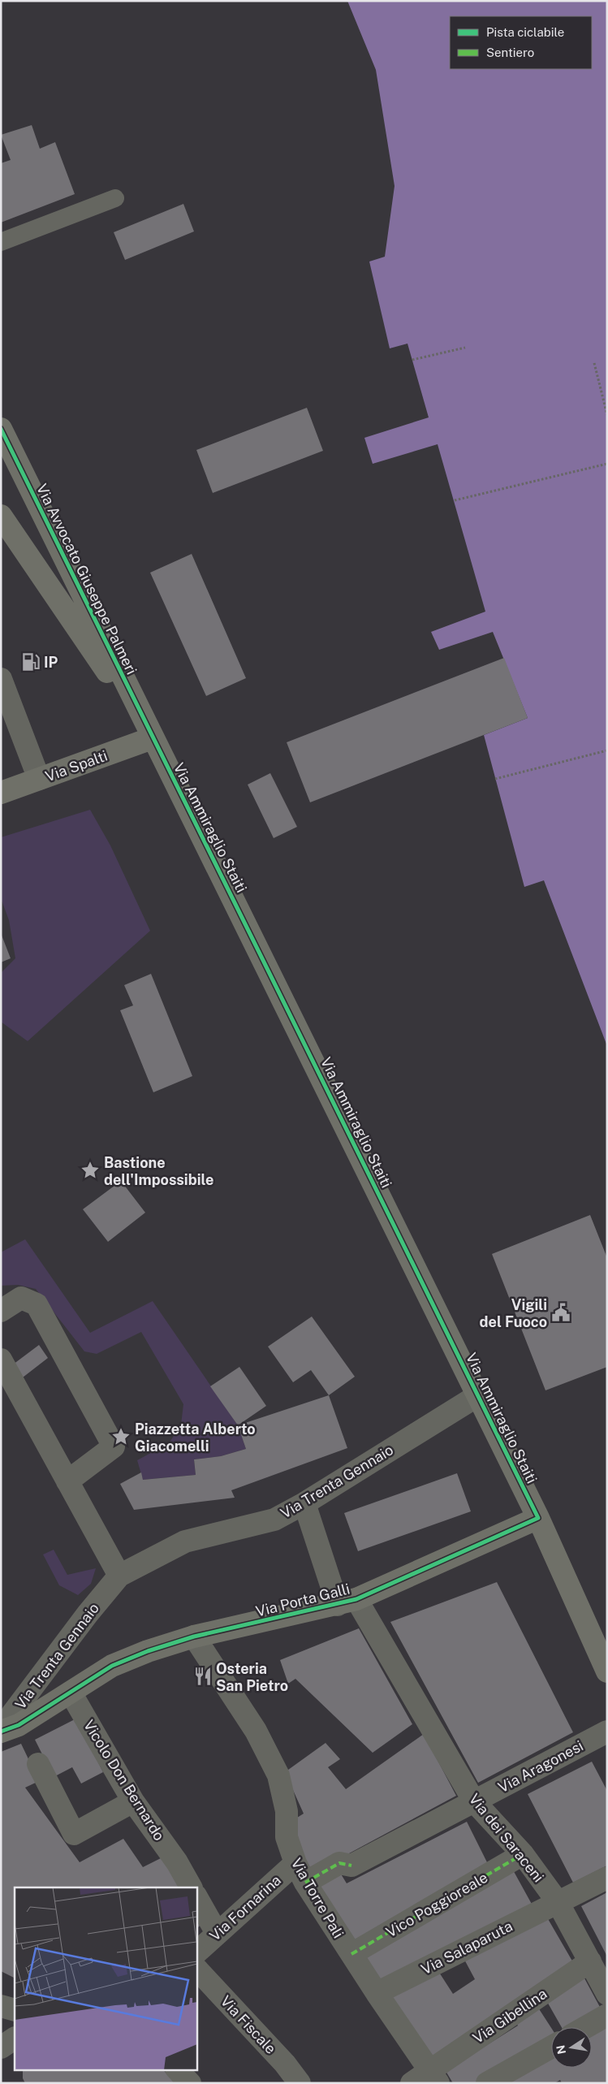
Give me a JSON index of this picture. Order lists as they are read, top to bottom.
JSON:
{
  "streets": {
    "street": [
      "Via Avvocato Giuseppe Palmeri",
      "Via Spalti",
      "Via Ammiraglio Staiti",
      "Via Trenta Gennaio",
      "Via Porta Galli",
      "Via Aragonesi",
      "Vicolo Don Bernardo",
      "Via dei Saraceni",
      "Via Torre Pali",
      "Vico Poggioreale",
      "Via Fornarina",
      "Via Salaparuta",
      "Via Gibellina",
      "Via Fiscale"
    ]
  },
  "crossings": [
    ["Via Avvocato Giuseppe Palmeri", "Via Spalti"],
    ["Via Avvocato Giuseppe Palmeri", "Via Ammiraglio Staiti"],
    ["Via Spalti", "Via Ammiraglio Staiti"],
    ["Via Ammiraglio Staiti", "Via Trenta Gennaio"],
    ["Via Ammiraglio Staiti", "Via Porta Galli"],
    ["Via Trenta Gennaio", "Via Porta Galli"],
    ["Via Trenta Gennaio", "Vicolo Don Bernardo"],
    ["Via Trenta Gennaio", "Via dei Saraceni"],
    ["Via Porta Galli", "Vicolo Don Bernardo"],
    ["Via Porta Galli", "Via dei Saraceni"],
    ["Via Porta Galli", "Via Torre Pali"],
    ["Via Aragonesi", "Via dei Saraceni"],
    ["Via Aragonesi", "Via Torre Pali"],
    ["Via dei Saraceni", "Vico Poggioreale"],
    ["Via dei Saraceni", "Via Salaparuta"],
    ["Via dei Saraceni", "Via Gibellina"],
    ["Via Torre Pali", "Vico Poggioreale"],
    ["Via Torre Pali", "Via Fornarina"],
    ["Via Torre Pali", "Via Salaparuta"],
    ["Via Torre Pali", "Via Gibellina"]
  ],
  "places": {
    "fuel station": ["IP"],
    "place": ["Bastione dell'Impossibile", "Piazzetta Alberto Giacomelli"],
    "public building": ["Vigili del Fuoco"],
    "restaurant": ["Osteria San Pietro"]
  },
  "legend": ["Pista ciclabile", "Sentiero"],
  "north": "left"
}
